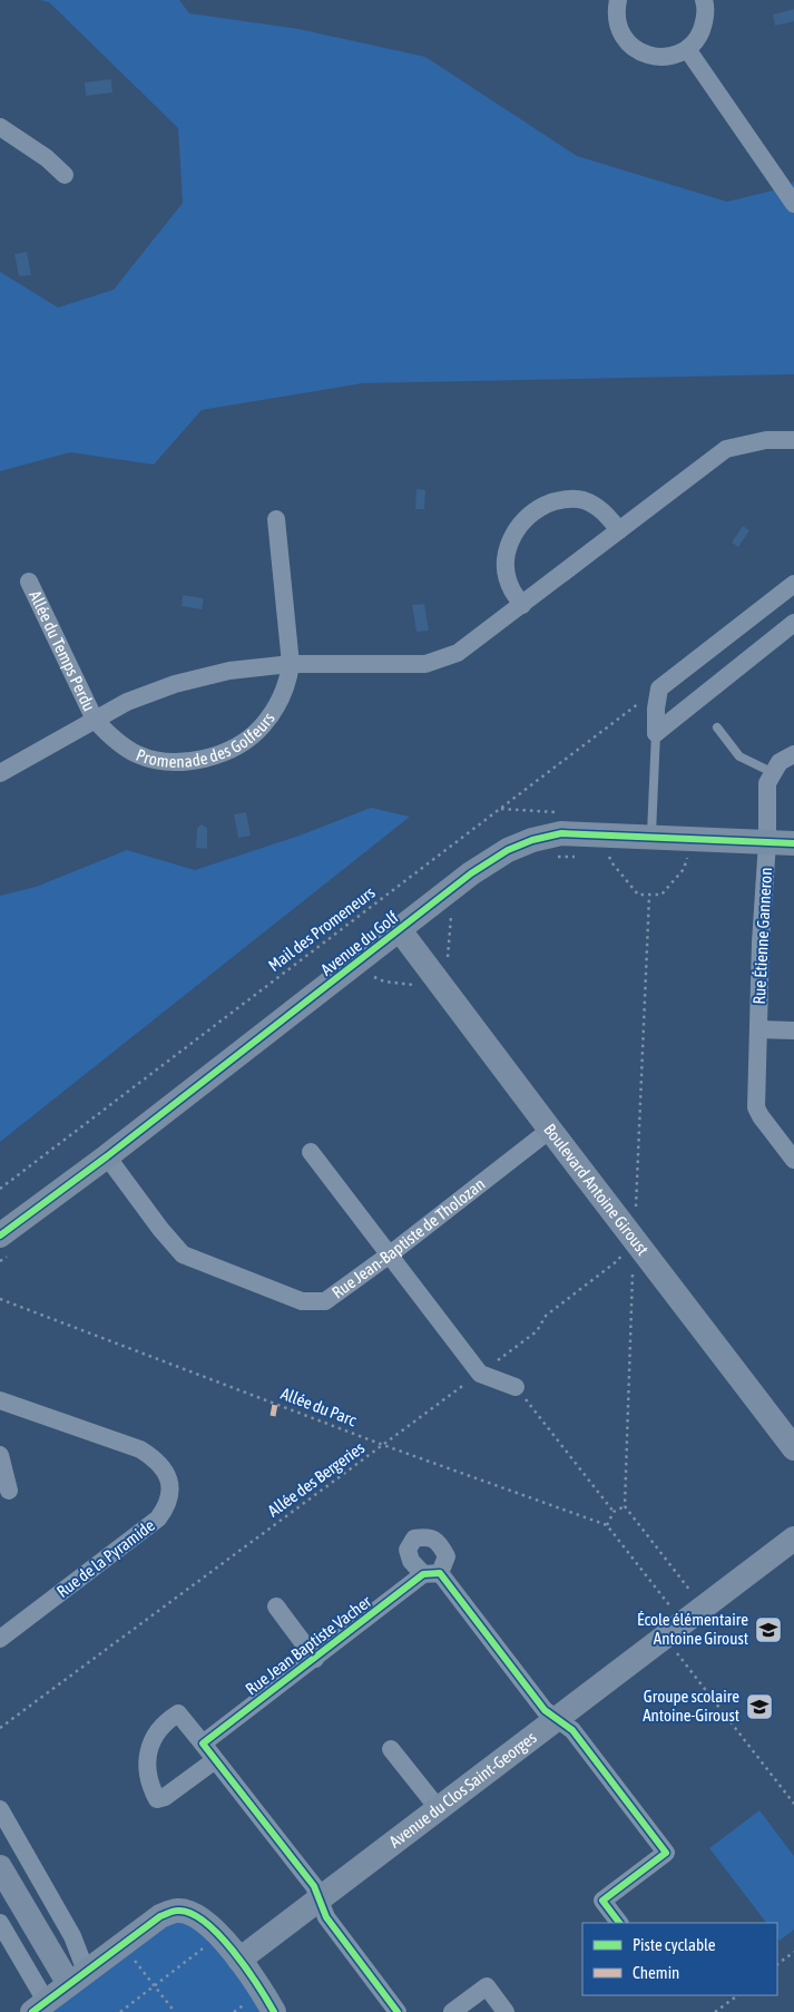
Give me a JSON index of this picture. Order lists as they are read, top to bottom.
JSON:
{
  "streets": {
    "street": [
      "Allée du Temps Perdu",
      "Promenade des Golfeurs",
      "Rue Étienne Ganneron",
      "Avenue du Golf",
      "Boulevard Antoine Giroust",
      "Rue Jean-Baptiste de Tholozan",
      "Rue de la Pyramide",
      "Rue Jean Baptiste Vacher",
      "Avenue du Clos Saint-Georges"
    ],
    "path": ["Mail des Promeneurs", "Allée du Parc", "Allée des Bergeries"]
  },
  "crossings": [
    ["Allée du Temps Perdu", "Promenade des Golfeurs"],
    ["Rue Étienne Ganneron", "Avenue du Golf"],
    ["Avenue du Golf", "Boulevard Antoine Giroust"],
    ["Avenue du Golf", "Rue Jean-Baptiste de Tholozan"],
    ["Boulevard Antoine Giroust", "Rue Jean-Baptiste de Tholozan"],
    ["Boulevard Antoine Giroust", "Allée des Bergeries"],
    ["Allée du Parc", "Allée des Bergeries"],
    ["Rue Jean Baptiste Vacher", "Avenue du Clos Saint-Georges"]
  ],
  "places": {
    "school or university": ["École élémentaire Antoine Giroust", "Groupe scolaire Antoine-Giroust"]
  },
  "legend": ["Piste cyclable", "Chemin"]
}
